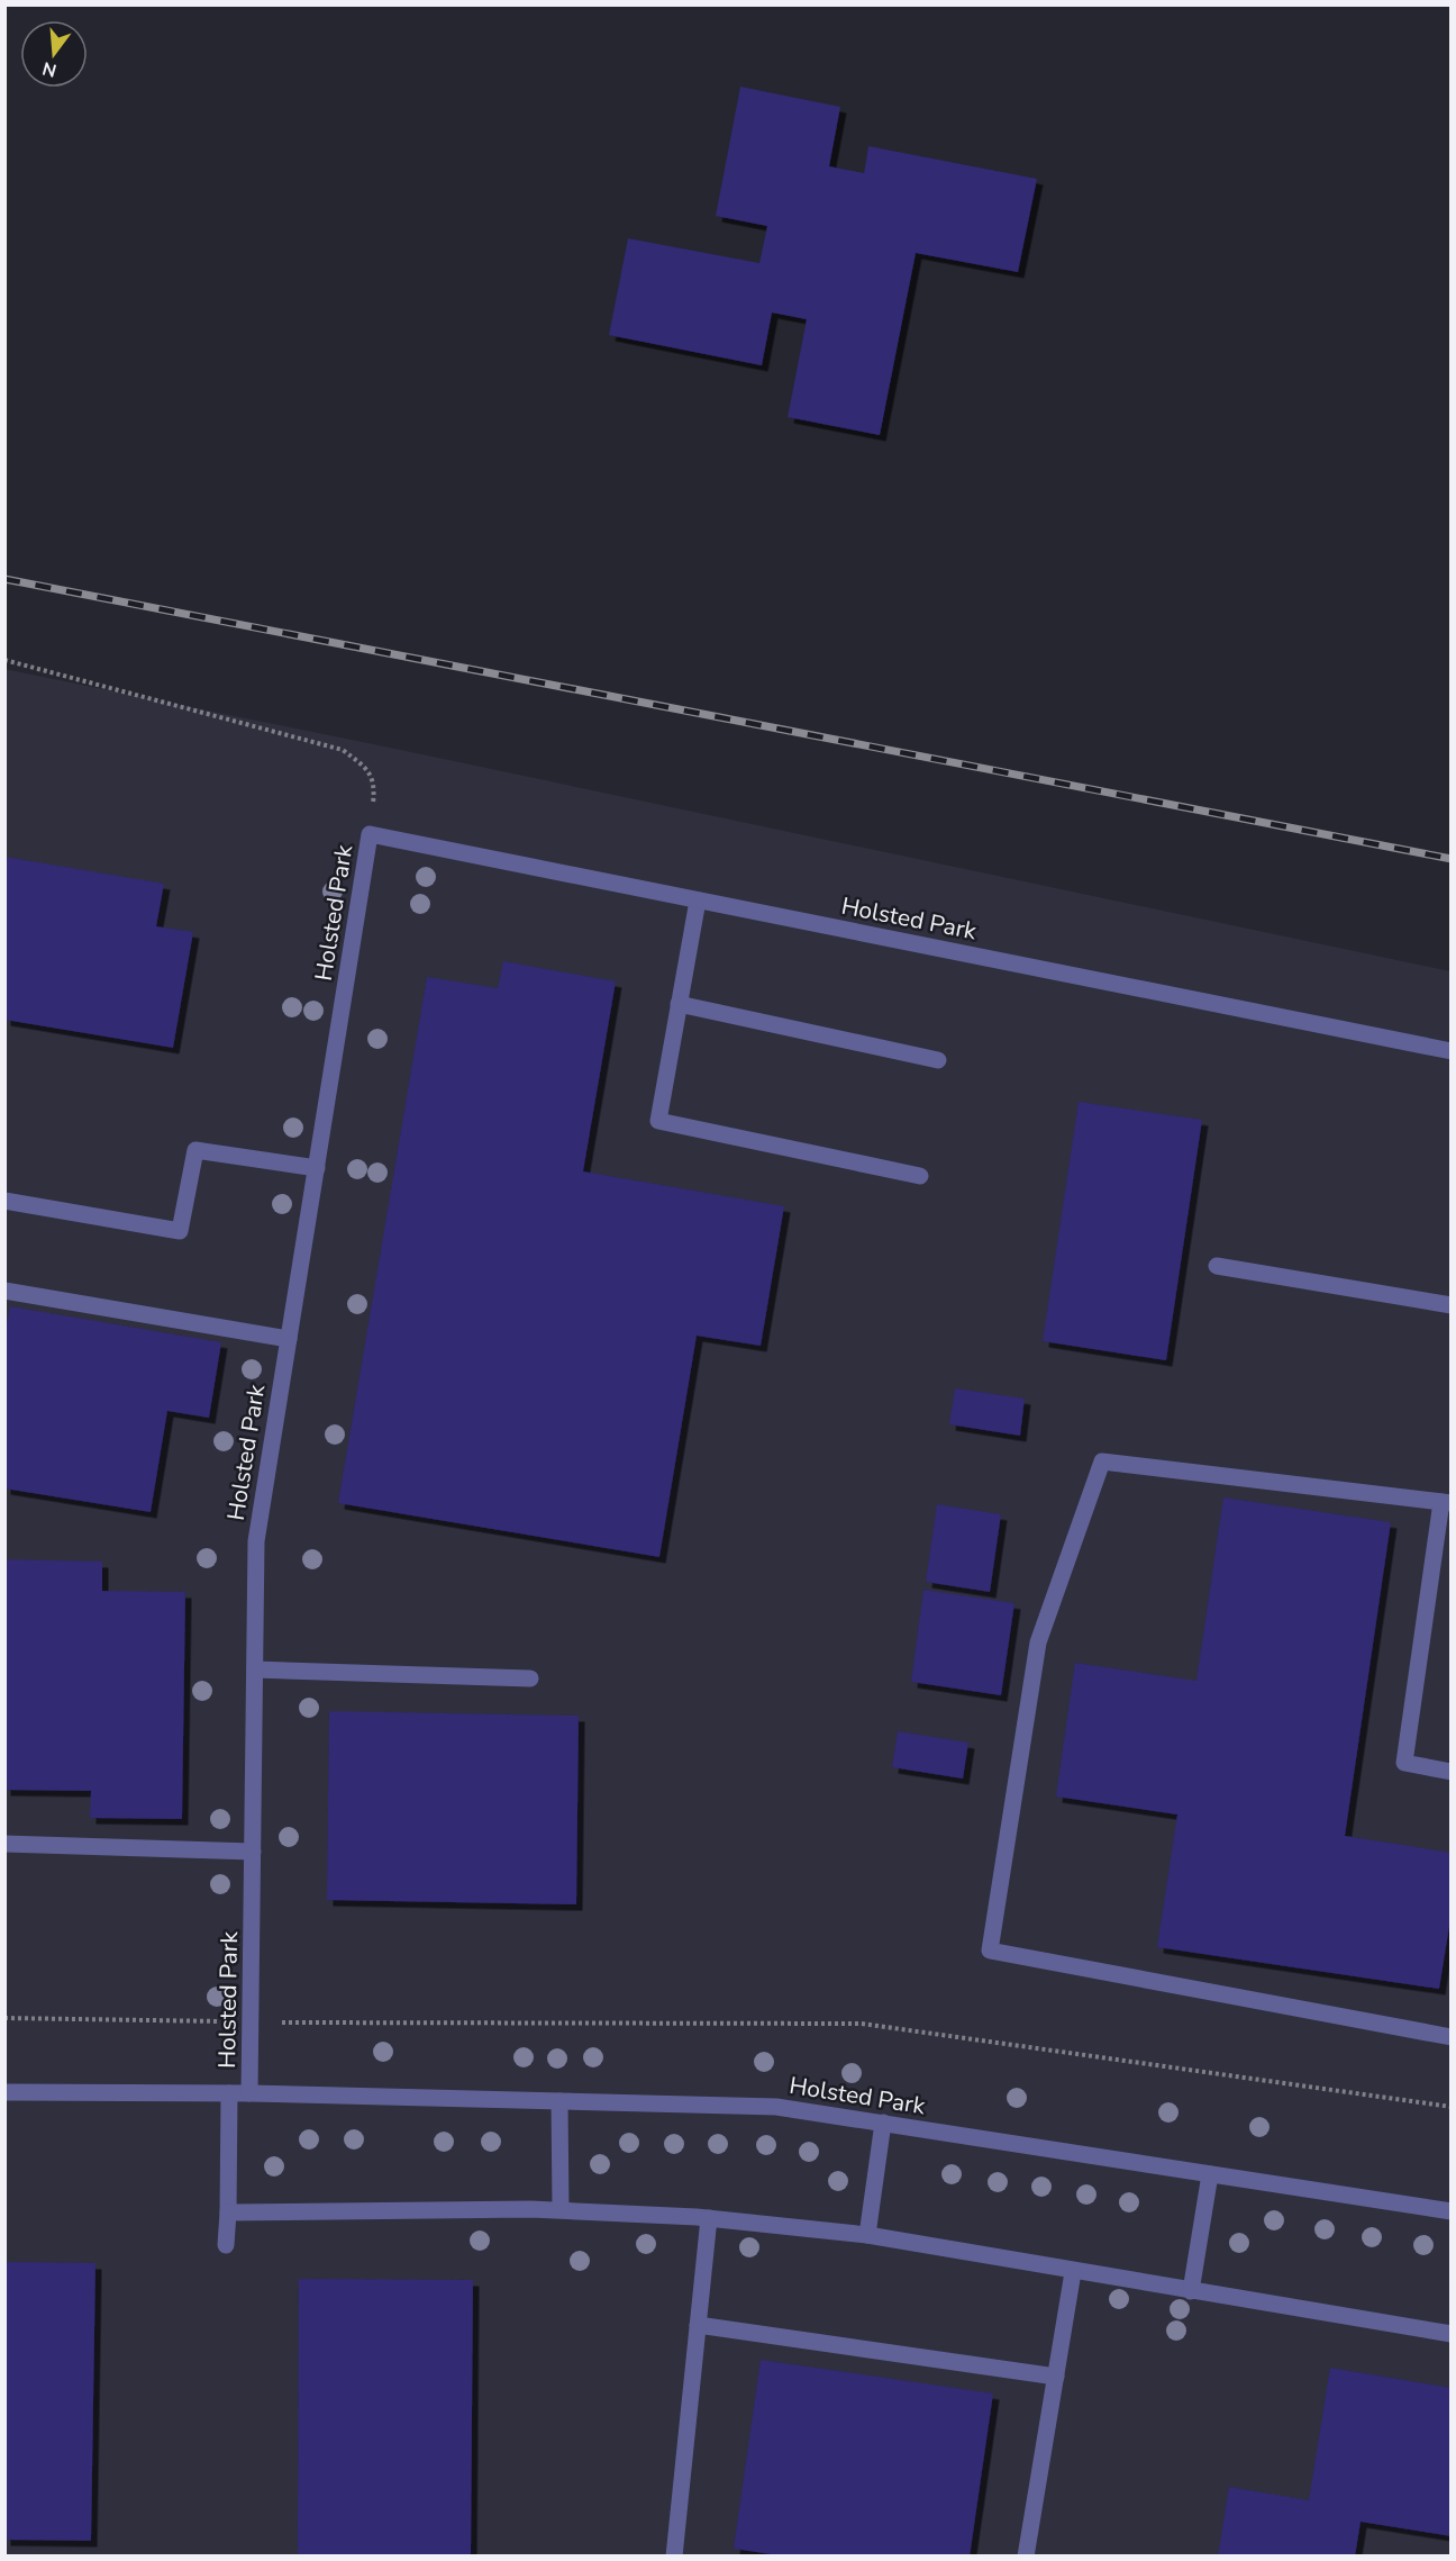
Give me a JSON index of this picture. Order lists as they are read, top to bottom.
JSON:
{
  "streets": {
    "street": ["Holsted Park"]
  },
  "north": "bottom"
}
